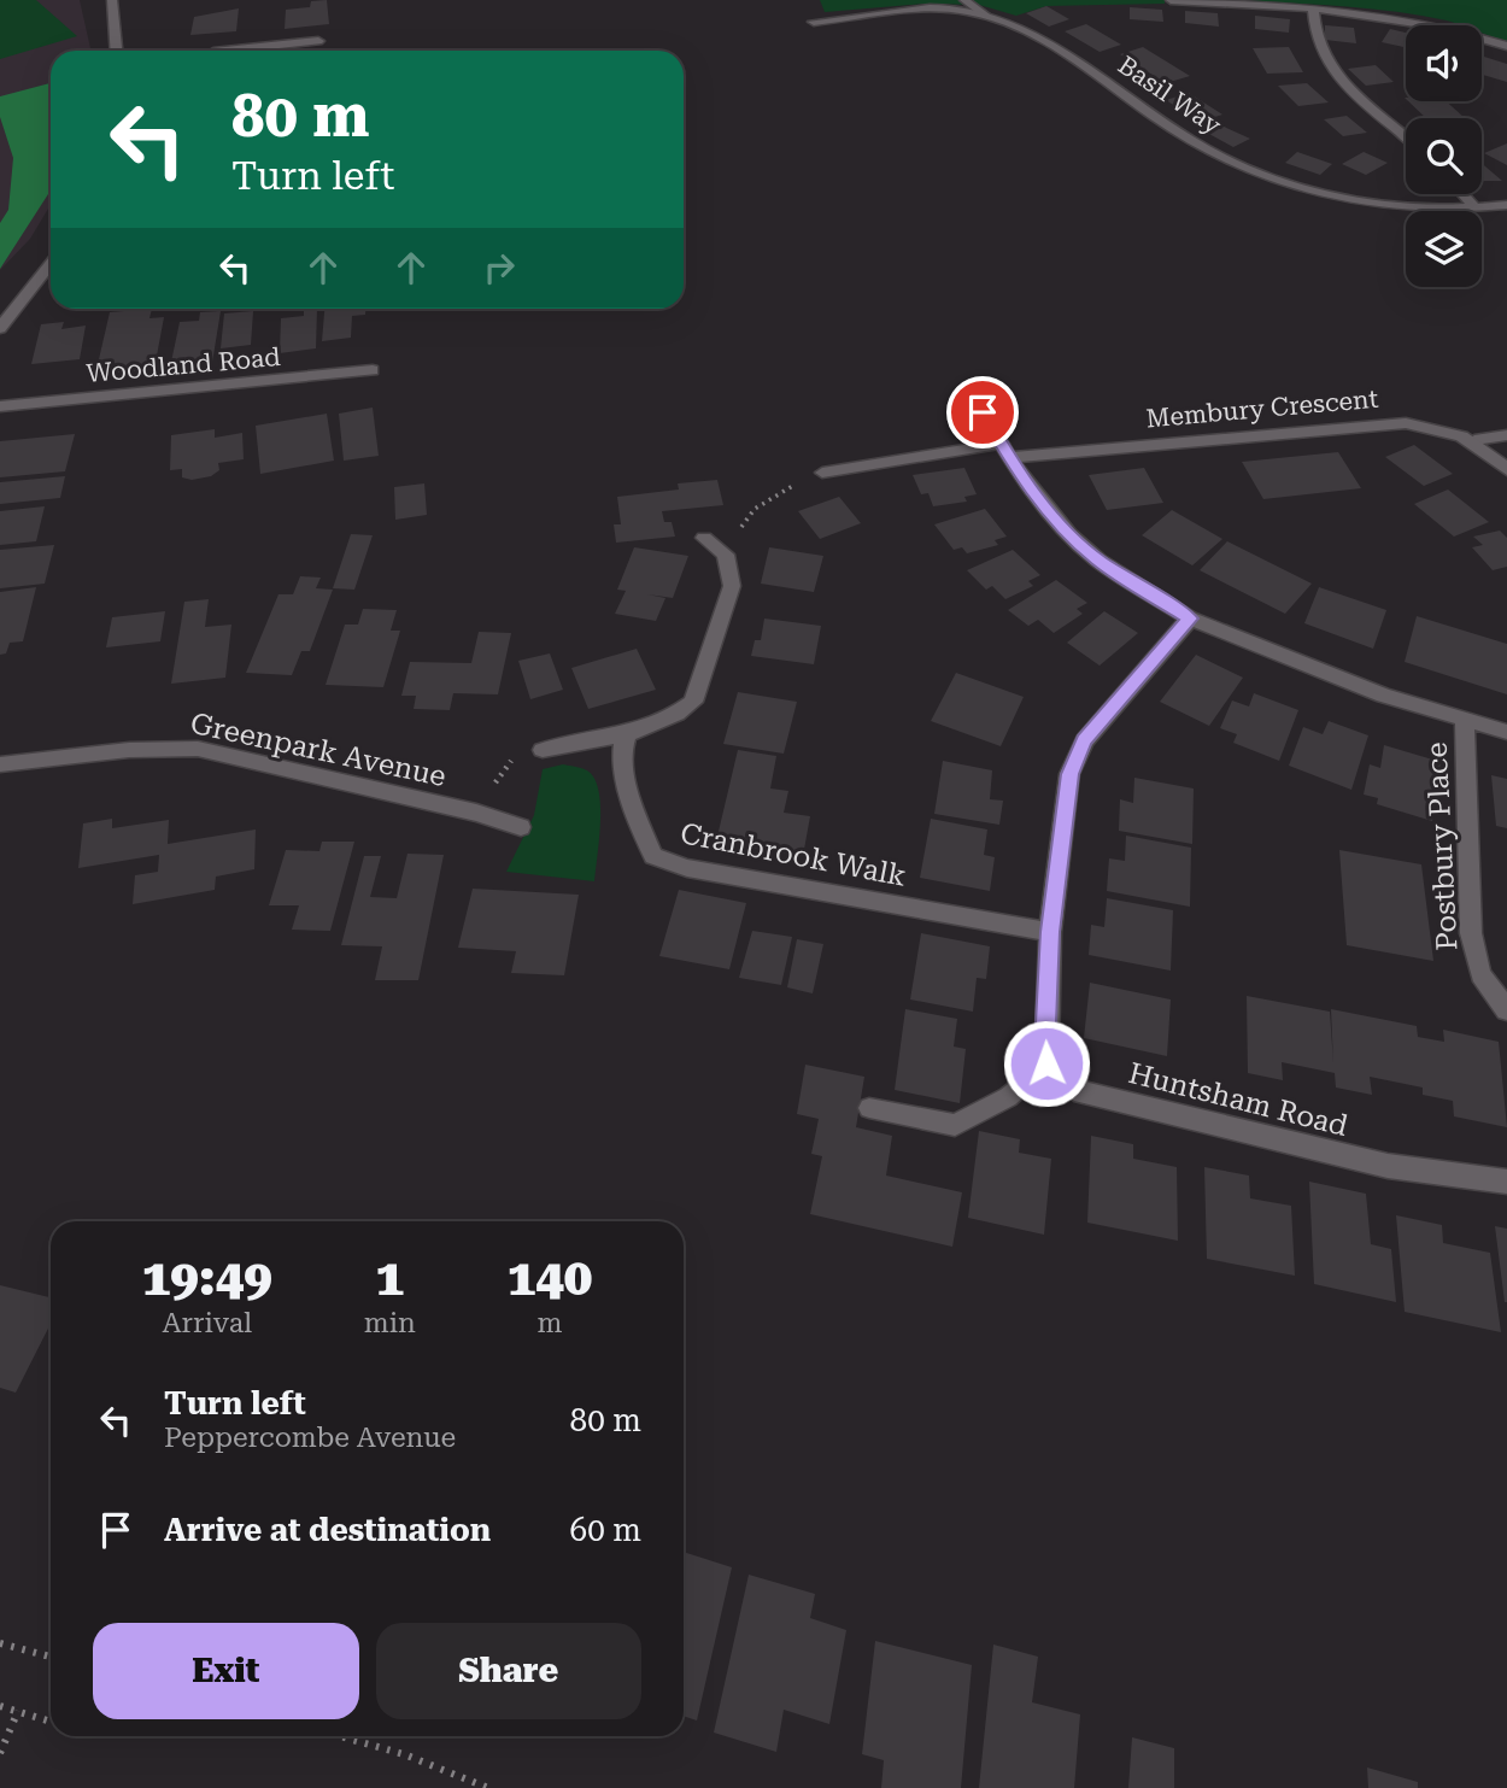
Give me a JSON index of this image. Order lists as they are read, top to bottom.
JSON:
{
  "streets": {
    "street": [
      "Basil Way",
      "Woodland Road",
      "Membury Crescent",
      "Greenpark Avenue",
      "Postbury Place",
      "Cranbrook Walk",
      "Huntsham Road"
    ]
  },
  "page": {
    "turn": ["80 m", "Turn left"],
    "eta": [
      "19:49",
      "Arrival",
      "1",
      "min",
      "140",
      "m"
    ],
    "list": [
      {
        "name": "Turn left",
        "note": "Peppercombe Avenue",
        "value": "80 m"
      },
      {
        "name": "Arrive at destination",
        "value": "60 m"
      }
    ],
    "buttons": ["Exit", "Share"]
  }
}
